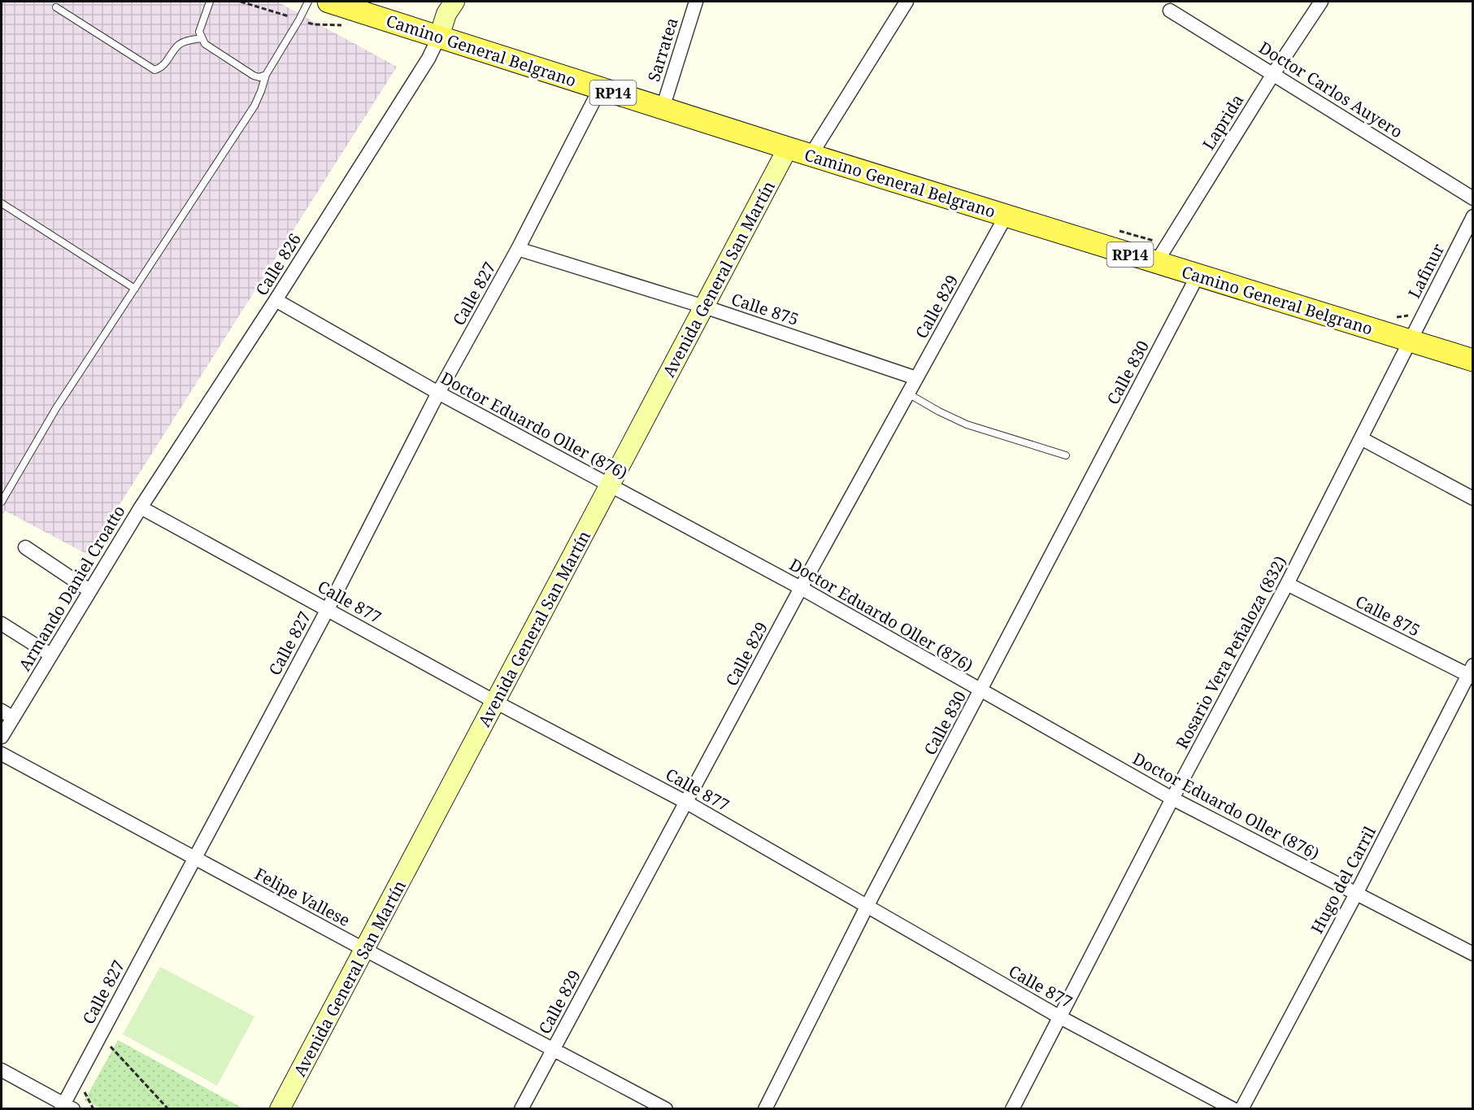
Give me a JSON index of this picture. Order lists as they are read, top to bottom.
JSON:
{
  "streets": {
    "main road": ["Camino General Belgrano", "RP14", "Avenida General San Martín"],
    "street": [
      "Sarratea",
      "Doctor Carlos Auyero",
      "Laprida",
      "Calle 826",
      "Lafinur",
      "Calle 827",
      "Calle 829",
      "Calle 875",
      "Calle 830",
      "Doctor Eduardo Oller (876)",
      "Armando Daniel Croatto",
      "Calle 877",
      "Rosario Vera Peñaloza (832)",
      "Hugo del Carril",
      "Felipe Vallese"
    ]
  },
  "crossings": [
    ["Sarratea", "Camino General Belgrano"],
    ["Camino General Belgrano", "Laprida"],
    ["Camino General Belgrano", "Calle 826"],
    ["Camino General Belgrano", "Lafinur"],
    ["Camino General Belgrano", "Avenida General San Martín"],
    ["Camino General Belgrano", "Calle 827"],
    ["Camino General Belgrano", "Calle 829"],
    ["Camino General Belgrano", "Calle 830"],
    ["Camino General Belgrano", "Rosario Vera Peñaloza (832)"],
    ["Doctor Carlos Auyero", "Laprida"],
    ["Calle 826", "Doctor Eduardo Oller (876)"],
    ["Calle 826", "Armando Daniel Croatto"],
    ["Calle 826", "Calle 877"],
    ["Lafinur", "Rosario Vera Peñaloza (832)"],
    ["Avenida General San Martín", "Calle 875"],
    ["Avenida General San Martín", "Doctor Eduardo Oller (876)"],
    ["Avenida General San Martín", "Calle 877"],
    ["Avenida General San Martín", "Felipe Vallese"],
    ["Calle 827", "Calle 875"],
    ["Calle 827", "Doctor Eduardo Oller (876)"],
    ["Calle 827", "Calle 877"],
    ["Calle 827", "Felipe Vallese"],
    ["Calle 829", "Calle 875"],
    ["Calle 829", "Doctor Eduardo Oller (876)"],
    ["Calle 829", "Calle 877"],
    ["Calle 829", "Felipe Vallese"],
    ["Calle 875", "Rosario Vera Peñaloza (832)"],
    ["Calle 875", "Hugo del Carril"],
    ["Calle 830", "Doctor Eduardo Oller (876)"],
    ["Calle 830", "Calle 877"],
    ["Doctor Eduardo Oller (876)", "Rosario Vera Peñaloza (832)"],
    ["Doctor Eduardo Oller (876)", "Hugo del Carril"],
    ["Armando Daniel Croatto", "Calle 877"],
    ["Calle 877", "Rosario Vera Peñaloza (832)"]
  ]
}
